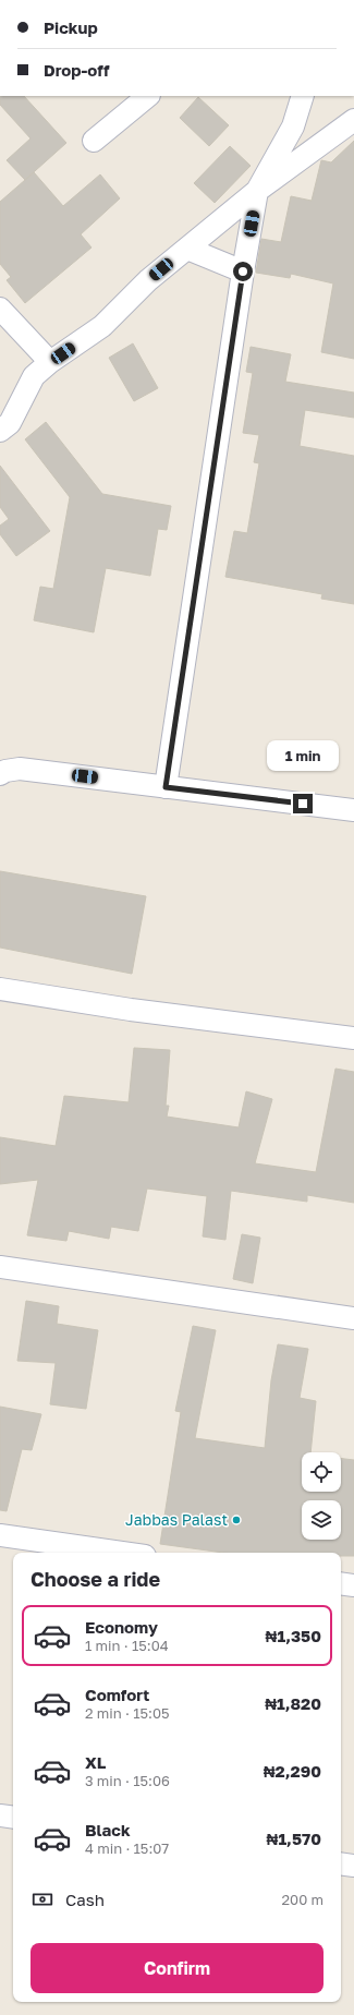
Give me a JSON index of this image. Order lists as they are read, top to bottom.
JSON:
{
  "places": ["Jabbas Palast"],
  "page": {
    "banner": ["Pickup", "Drop-off"],
    "bubble": "1 min",
    "heading": "Choose a ride",
    "list": [
      {
        "name": "Economy",
        "note": "1 min · 15:04",
        "value": "₦1,350"
      },
      {
        "name": "Comfort",
        "note": "2 min · 15:05",
        "value": "₦1,820"
      },
      {
        "name": "XL",
        "note": "3 min · 15:06",
        "value": "₦2,290"
      },
      {
        "name": "Black",
        "note": "4 min · 15:07",
        "value": "₦1,570"
      }
    ],
    "pay": ["Cash", "200 m"],
    "buttons": "Confirm"
  }
}
